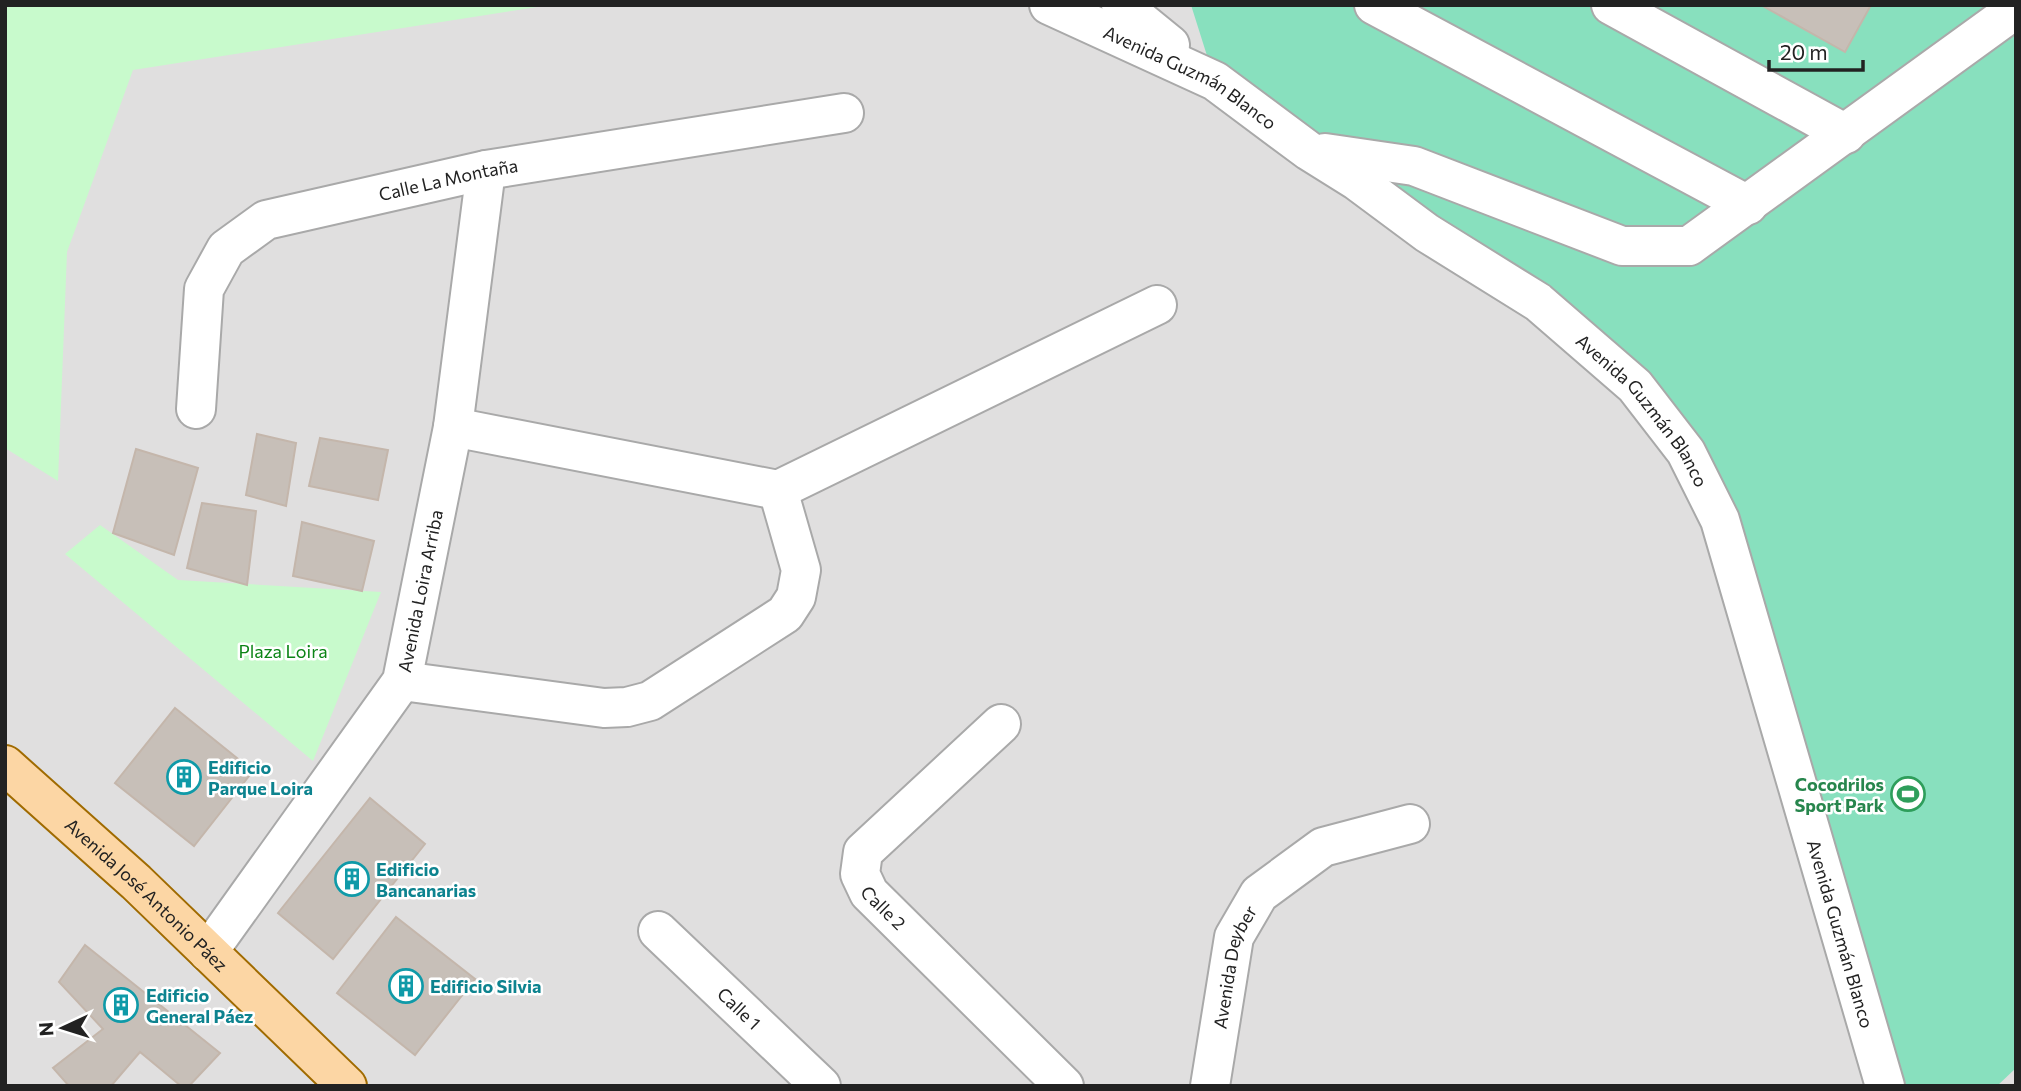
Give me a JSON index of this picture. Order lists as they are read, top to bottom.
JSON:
{
  "streets": {
    "main road": ["Avenida José Antonio Páez"],
    "street": [
      "Avenida Guzmán Blanco",
      "Calle La Montaña",
      "Avenida Loira Arriba",
      "Calle 2",
      "Avenida Deyber",
      "Calle 1"
    ]
  },
  "crossings": [
    ["Calle La Montaña", "Avenida Loira Arriba"],
    ["Avenida Loira Arriba", "Avenida José Antonio Páez"]
  ],
  "parks": ["Plaza Loira"],
  "places": {
    "building": [
      "Edificio Parque Loira",
      "Edificio Bancanarias",
      "Edificio Silvia",
      "Edificio General Páez"
    ],
    "sports": ["Cocodrilos Sport Park"]
  },
  "scale_bar": "20 m",
  "north": "left"
}
